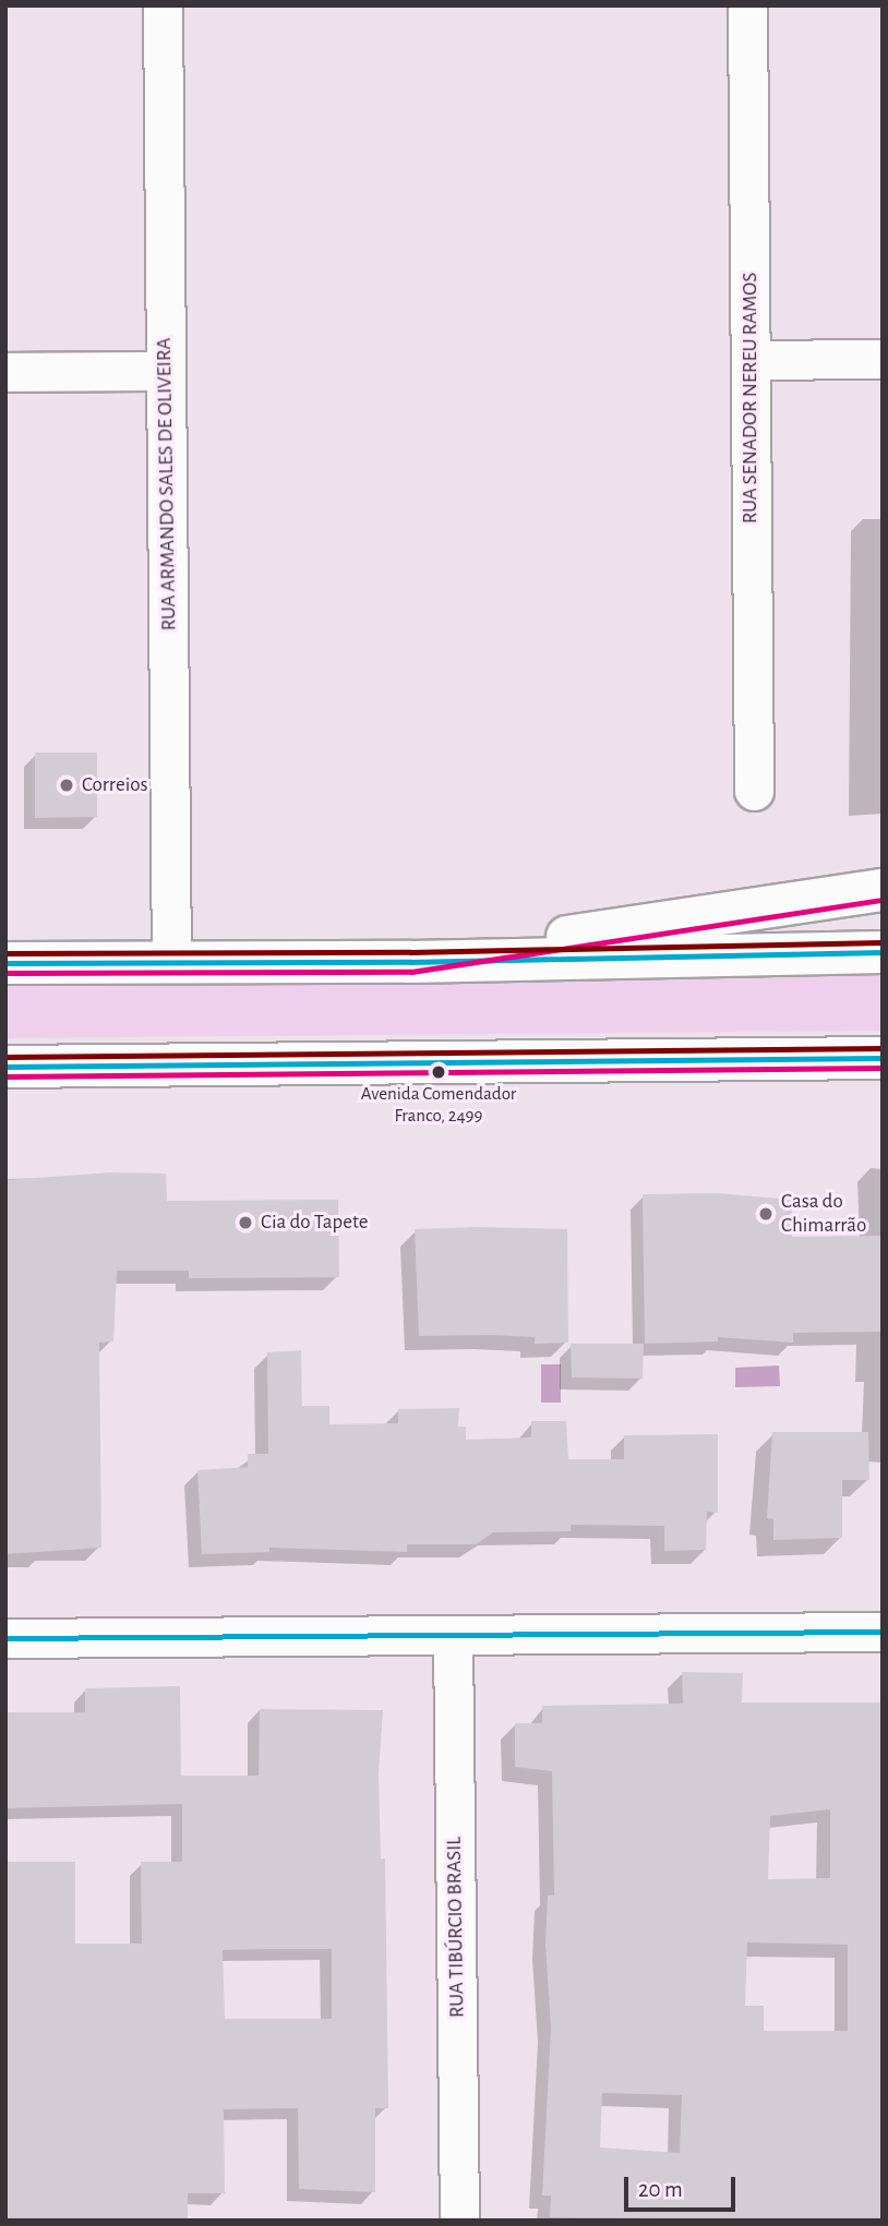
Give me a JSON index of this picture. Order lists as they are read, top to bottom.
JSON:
{
  "streets": {
    "street": ["RUA SENADOR NEREU RAMOS", "RUA ARMANDO SALES DE OLIVEIRA", "RUA TIBÚRCIO BRASIL"]
  },
  "places": [
    "Correios",
    "Avenida Comendador Franco, 2499",
    "Casa do Chimarrão",
    "Cia do Tapete"
  ],
  "scale_bar": "20 m"
}
